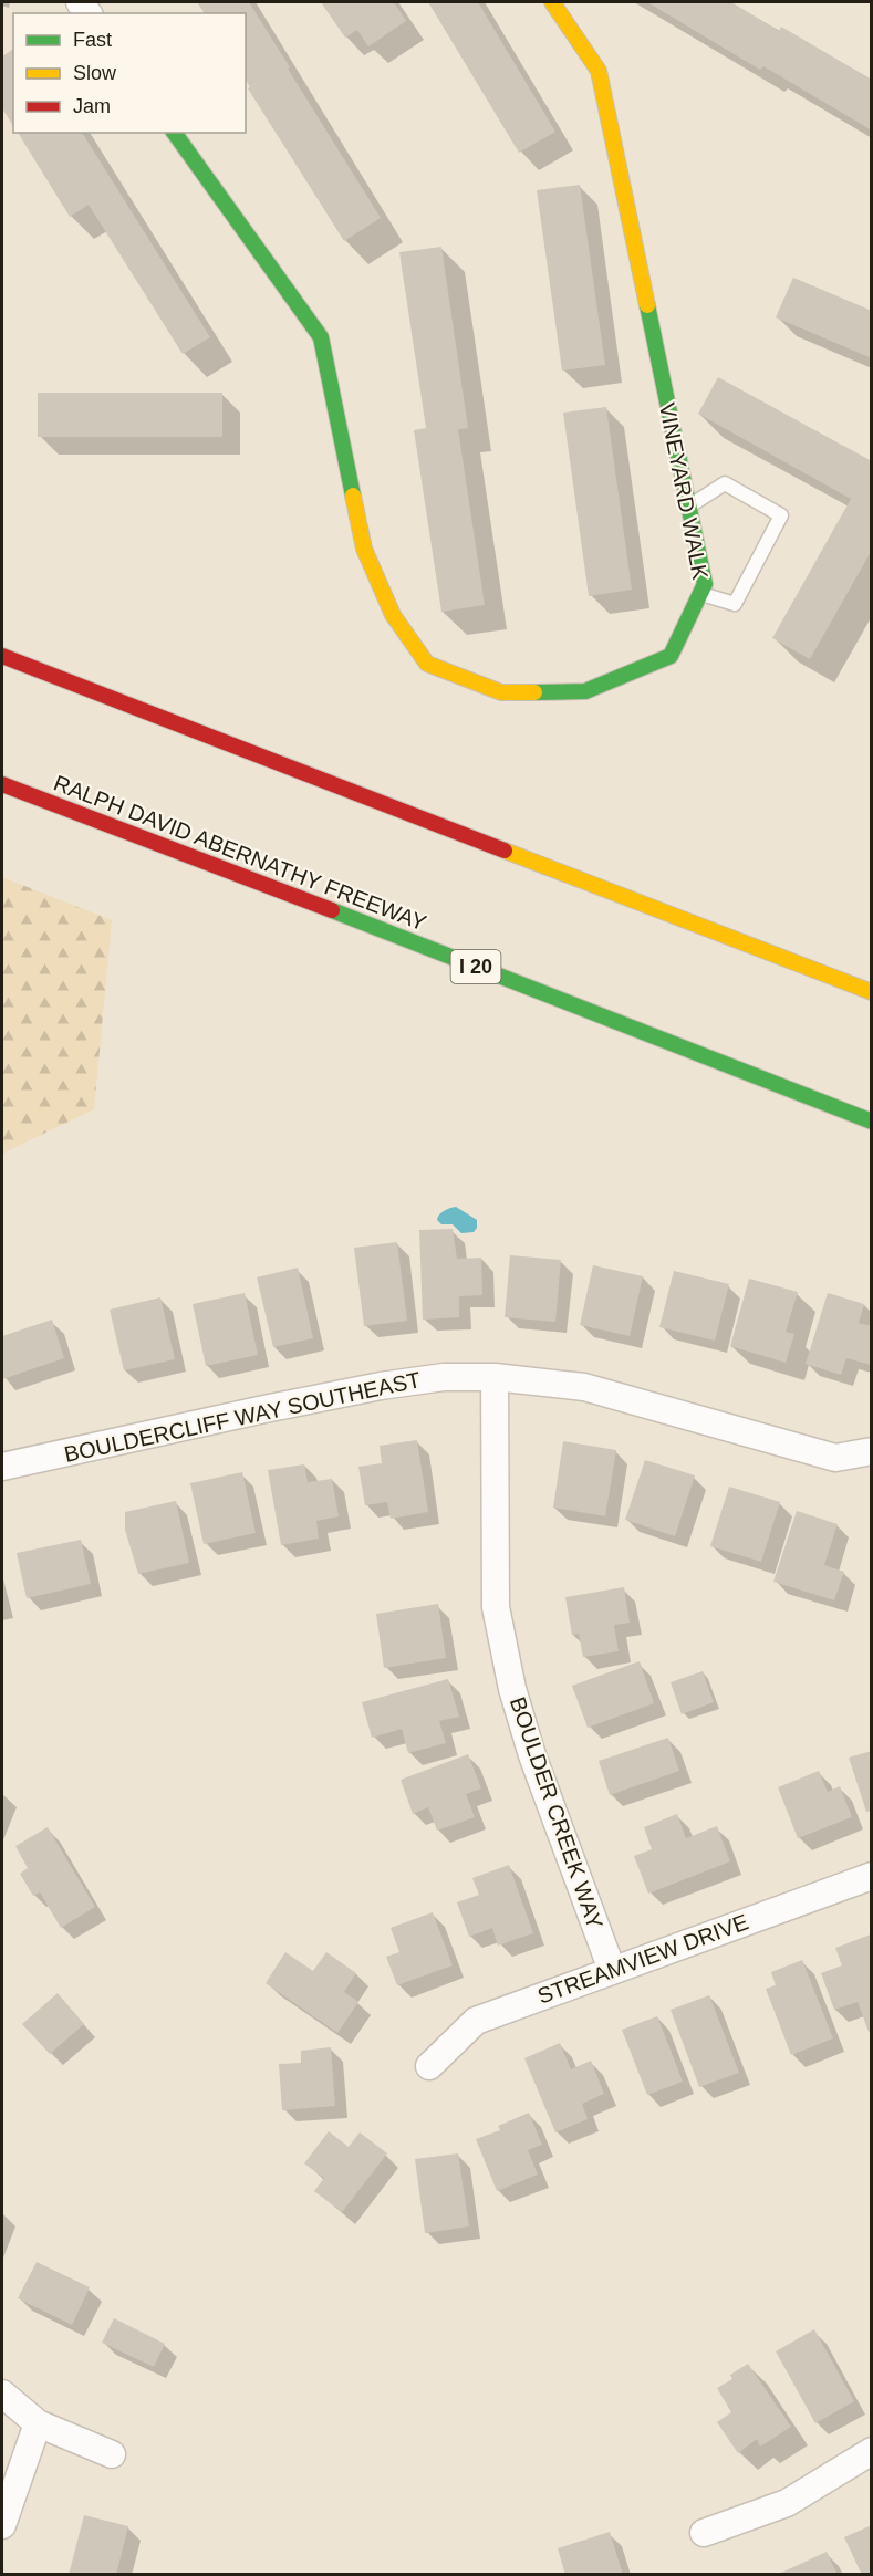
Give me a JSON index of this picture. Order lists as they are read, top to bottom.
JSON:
{
  "streets": {
    "main road": ["VINEYARD WALK", "RALPH DAVID ABERNATHY FREEWAY", "I 20"],
    "street": ["BOULDERCLIFF WAY SOUTHEAST", "BOULDER CREEK WAY", "STREAMVIEW DRIVE"]
  },
  "crossings": [
    ["BOULDERCLIFF WAY SOUTHEAST", "BOULDER CREEK WAY"],
    ["BOULDER CREEK WAY", "STREAMVIEW DRIVE"]
  ],
  "legend": ["Fast", "Slow", "Jam"]
}
